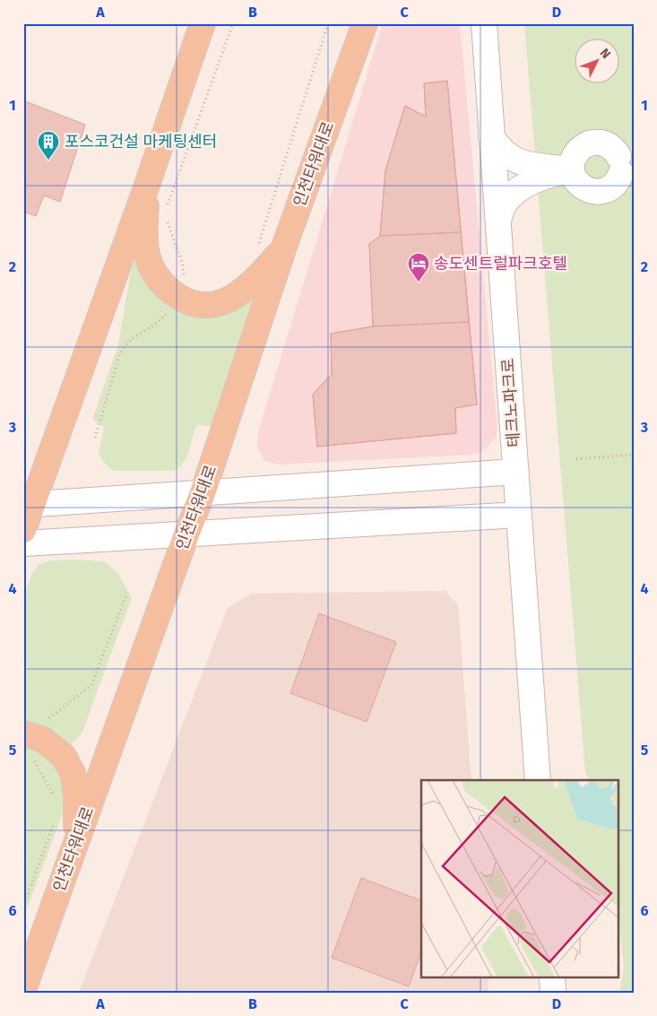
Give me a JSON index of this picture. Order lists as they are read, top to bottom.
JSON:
{
  "streets": {
    "main road": ["인천타워대로"],
    "street": ["테크노파크로"]
  },
  "places": {
    "building": ["포스코건설 마케팅센터"],
    "hotel": ["송도센트럴파크호텔"]
  },
  "north": "top right",
  "grid": {
    "columns": [
      "A",
      "B",
      "C",
      "D"
    ],
    "rows": [
      "1",
      "2",
      "3",
      "4",
      "5",
      "6"
    ]
  }
}
